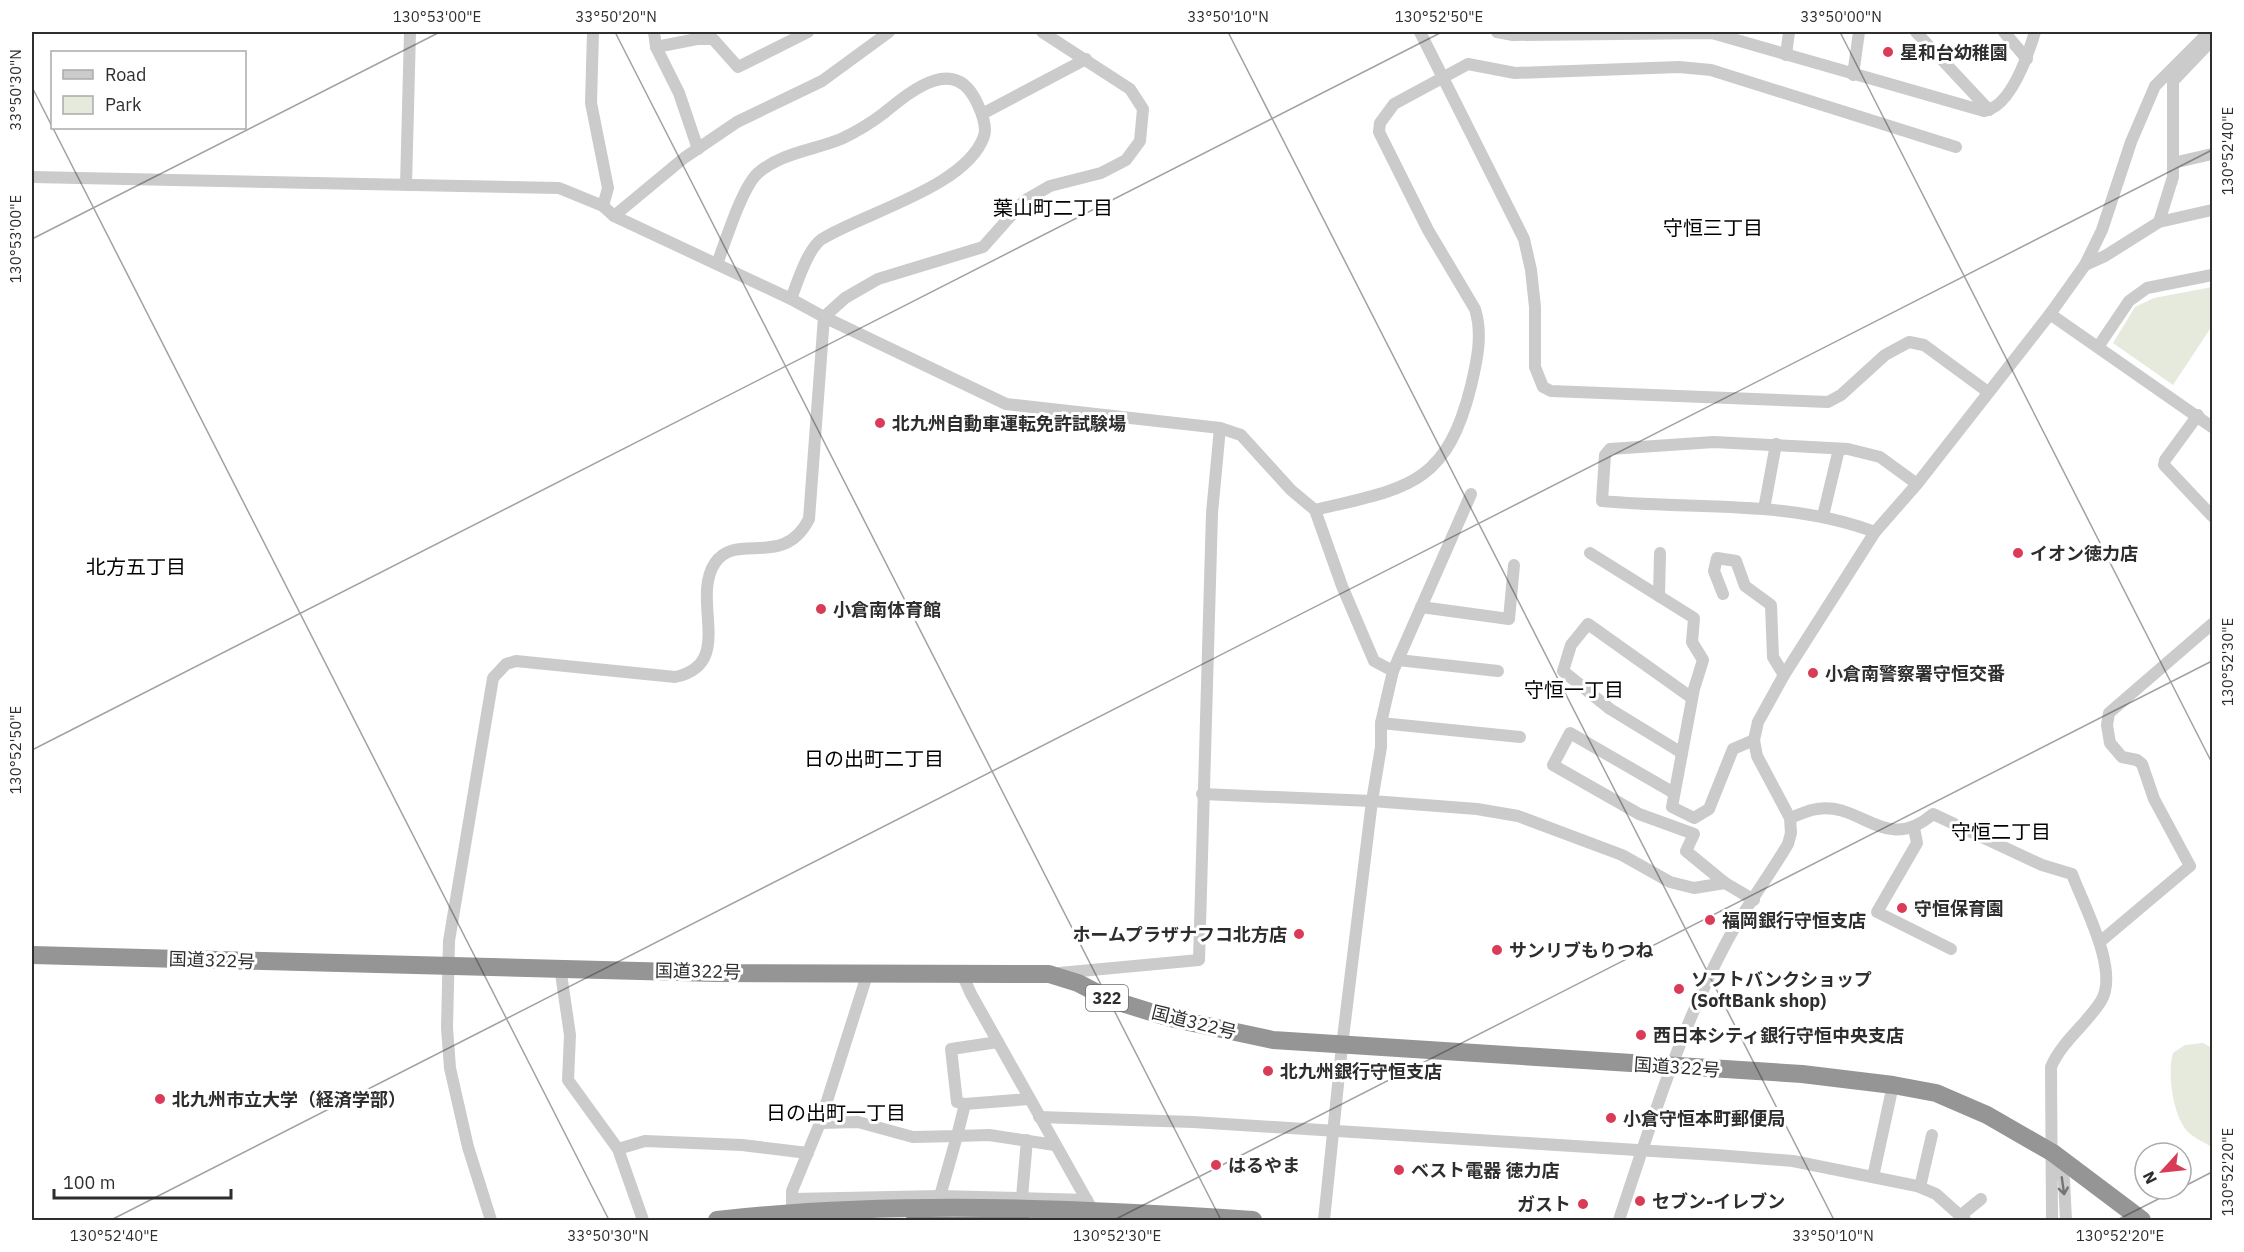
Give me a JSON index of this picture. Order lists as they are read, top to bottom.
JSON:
{
  "streets": {
    "highway": ["国道322号", "322"]
  },
  "districts": [
    "葉山町二丁目",
    "守恒三丁目",
    "北方五丁目",
    "守恒一丁目",
    "日の出町二丁目",
    "守恒二丁目",
    "日の出町一丁目"
  ],
  "places": [
    "星和台幼稚園",
    "北九州自動車運転免許試験場",
    "イオン徳力店",
    "小倉南体育館",
    "小倉南警察署守恒交番",
    "守恒保育園",
    "福岡銀行守恒支店",
    "ホームプラザナフコ北方店",
    "サンリブもりつね",
    "ソフトバンクショップ (SoftBank shop)",
    "西日本シティ銀行守恒中央支店",
    "北九州銀行守恒支店",
    "北九州市立大学（経済学部）",
    "小倉守恒本町郵便局",
    "はるやま",
    "ベスト電器 徳力店",
    "セブン-イレブン",
    "ガスト"
  ],
  "legend": ["Road", "Park"],
  "scale_bar": "100 m",
  "north": "bottom left",
  "coordinates": [
    "130°53'00\"E",
    "33°50'20\"N",
    "33°50'10\"N",
    "130°52'50\"E",
    "33°50'00\"N",
    "33°50'30\"N",
    "130°52'40\"E",
    "130°52'30\"E",
    "130°52'20\"E"
  ]
}
